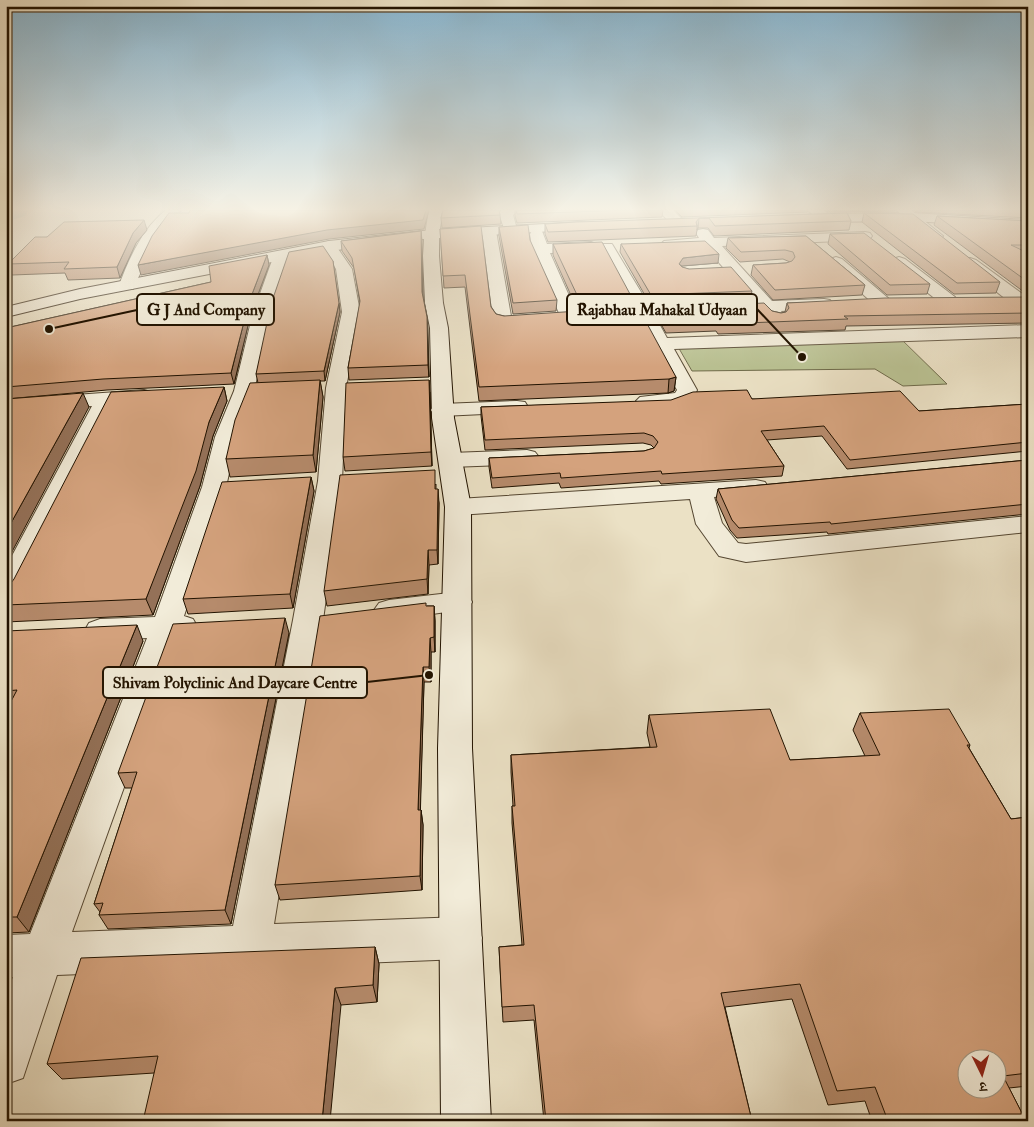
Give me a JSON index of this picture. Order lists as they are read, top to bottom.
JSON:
{
  "places": ["G J And Company", "Rajabhau Mahakal Udyaan", "Shivam Polyclinic And Daycare Centre"],
  "north": "bottom"
}
